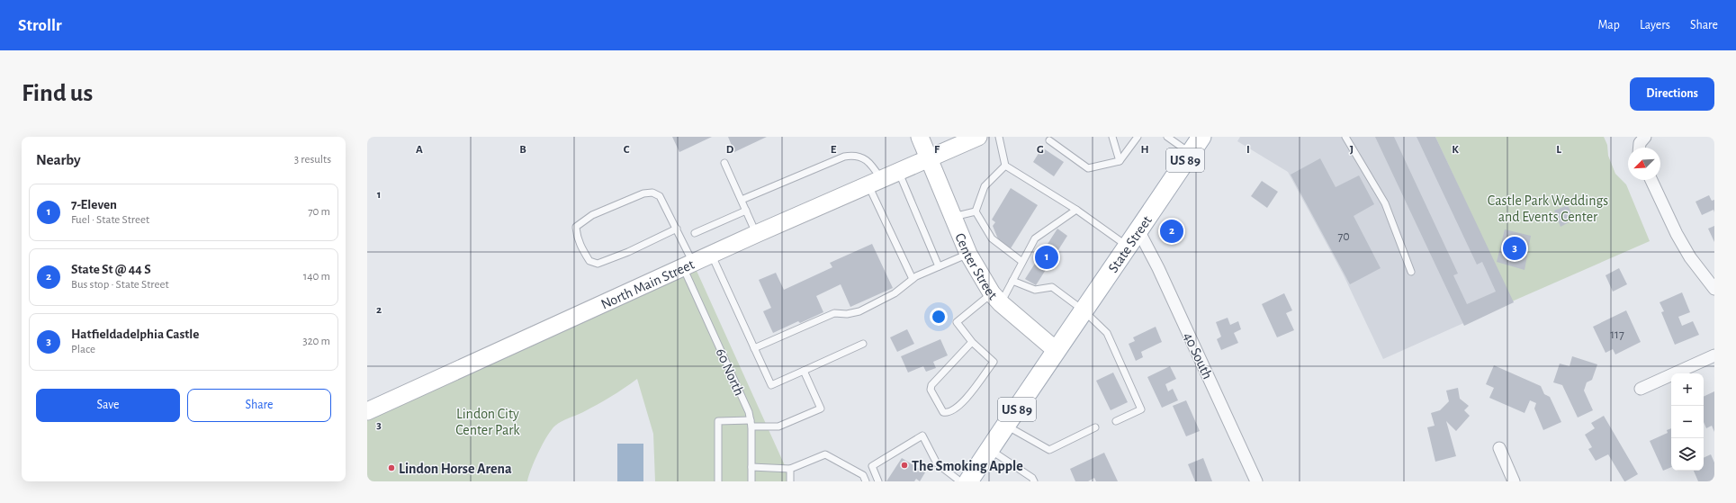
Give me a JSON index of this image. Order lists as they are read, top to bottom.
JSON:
{
  "streets": {
    "main road": ["US 89", "State Street"],
    "street": ["Center Street", "North Main Street", "40 South"],
    "lane": ["60 North"]
  },
  "crossings": [
    ["US 89", "State Street"],
    ["US 89", "Center Street"],
    ["State Street", "Center Street"],
    ["State Street", "40 South"],
    ["Center Street", "North Main Street"],
    ["North Main Street", "60 North"]
  ],
  "parks": ["Castle Park Weddings and Events Center", "Lindon City Center Park"],
  "places": ["The Smoking Apple", "Lindon Horse Arena"],
  "house_numbers": ["70", "117"],
  "north": "bottom left",
  "page": {
    "header": "Strollr",
    "nav": ["Map", "Layers", "Share"],
    "buttons": [
      "Directions",
      ["Save", "Share"]
    ],
    "title": "Find us",
    "heading": ["Nearby", "3 results"],
    "list": [
      {
        "mark": "1",
        "name": "7-Eleven",
        "note": "Fuel · State Street",
        "value": "70 m"
      },
      {
        "mark": "2",
        "name": "State St @ 44 S",
        "note": "Bus stop · State Street",
        "value": "140 m"
      },
      {
        "mark": "3",
        "name": "Hatfieldadelphia Castle",
        "note": "Place",
        "value": "320 m"
      }
    ],
    "pins": ["2", "3", "1"],
    "map_buttons": ["+", "−"]
  },
  "grid": {
    "columns": [
      "A",
      "B",
      "C",
      "D",
      "E",
      "F",
      "G",
      "H",
      "I",
      "J",
      "K",
      "L"
    ],
    "rows": ["1", "2", "3"]
  }
}
